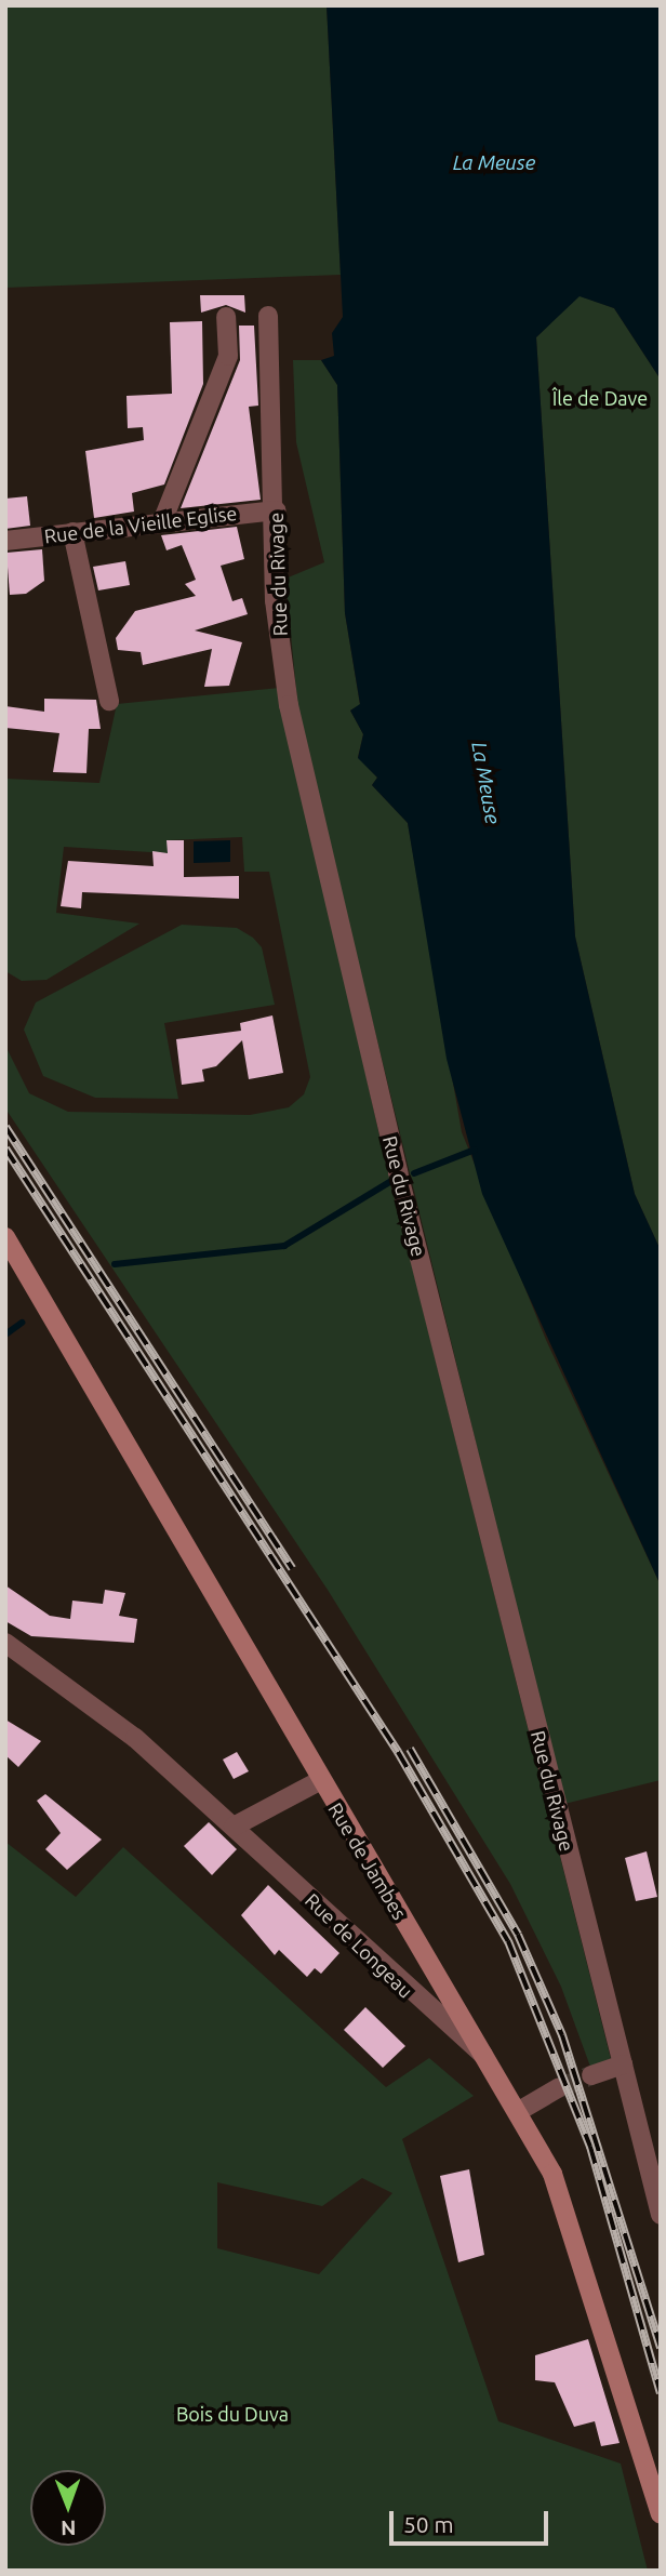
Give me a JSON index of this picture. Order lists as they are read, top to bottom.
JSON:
{
  "streets": {
    "main road": ["Rue de Jambes"],
    "street": ["Rue de la Vieille Eglise", "Rue du Rivage", "Rue de Longeau"]
  },
  "crossings": [
    ["Rue de la Vieille Eglise", "Rue du Rivage"],
    ["Rue de Jambes", "Rue de Longeau"]
  ],
  "water": ["La Meuse"],
  "parks": ["Île de Dave", "Bois du Duva"],
  "scale_bar": "50 m",
  "north": "bottom"
}
